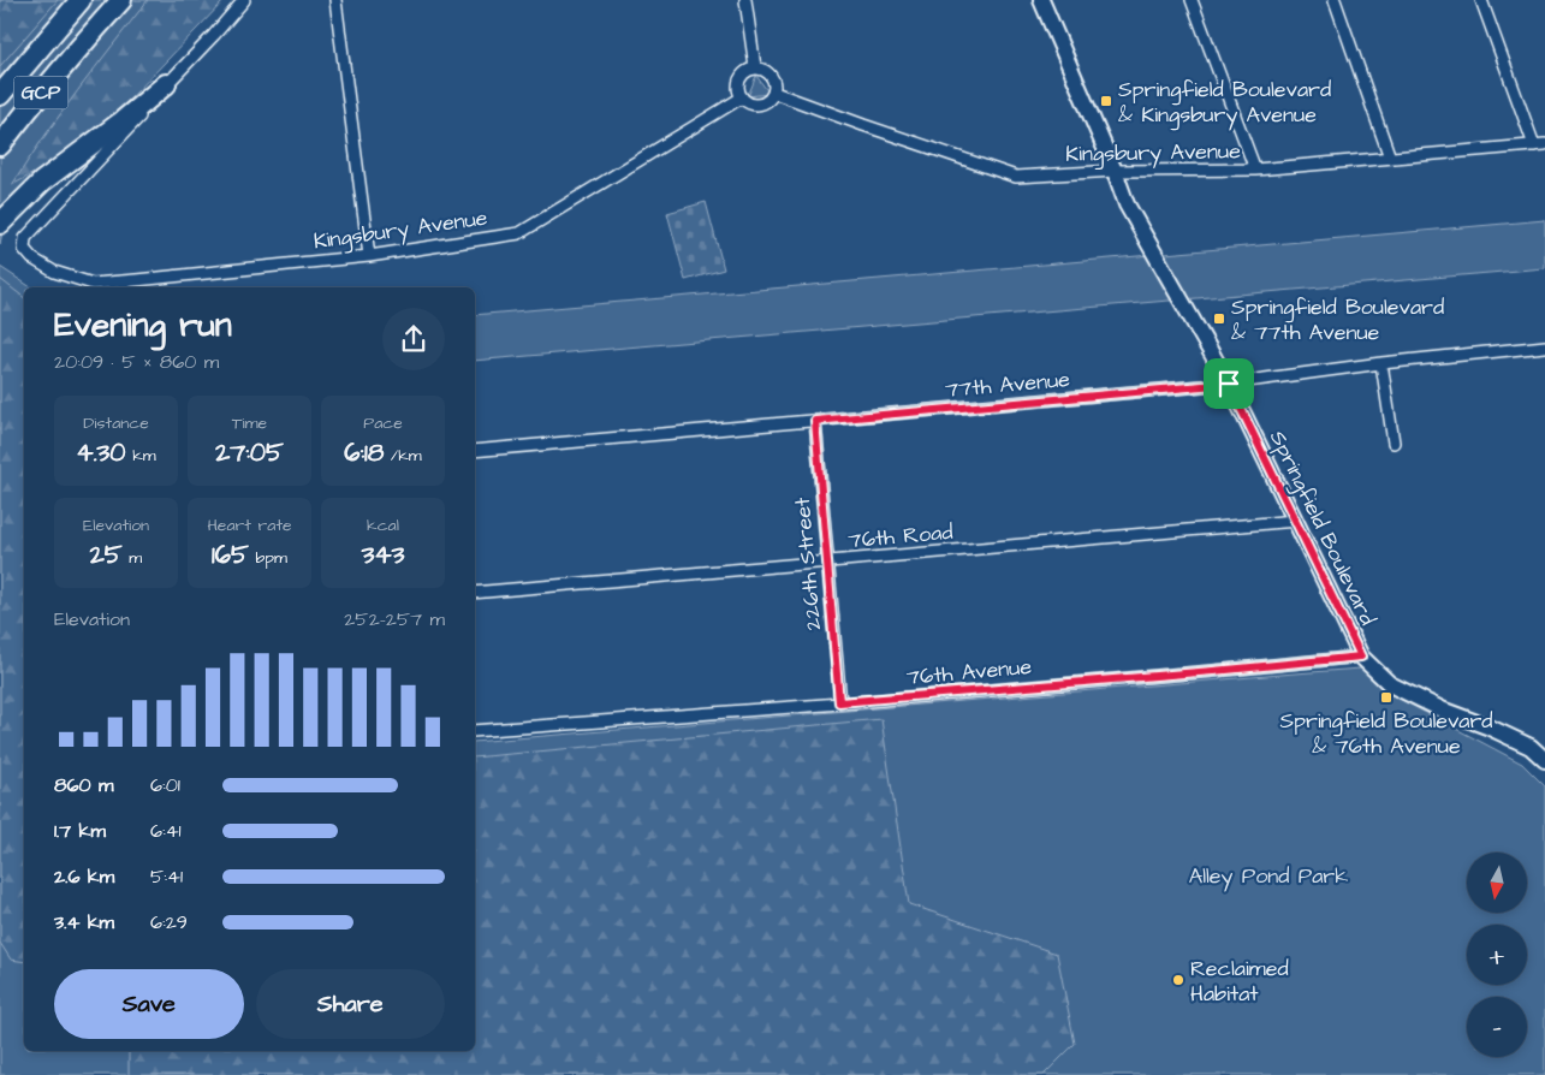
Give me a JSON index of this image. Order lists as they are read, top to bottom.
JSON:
{
  "streets": {
    "highway": ["GCP"],
    "main road": ["Springfield Boulevard"],
    "street": [
      "Kingsbury Avenue",
      "77th Avenue",
      "76th Road",
      "226th Street",
      "76th Avenue"
    ]
  },
  "crossings": [
    ["Kingsbury Avenue", "Springfield Boulevard"],
    ["77th Avenue", "Springfield Boulevard"],
    ["77th Avenue", "226th Street"],
    ["Springfield Boulevard", "76th Road"],
    ["Springfield Boulevard", "76th Avenue"],
    ["76th Road", "226th Street"],
    ["226th Street", "76th Avenue"]
  ],
  "parks": ["Alley Pond Park"],
  "places": {
    "transit": ["Springfield Boulevard & Kingsbury Avenue", "Springfield Boulevard & 77th Avenue", "Springfield Boulevard & 76th Avenue"],
    "other": ["Reclaimed Habitat"]
  },
  "north": "bottom",
  "page": {
    "heading": ["Evening run", "20:09 · 5 × 860 m"],
    "stats": [
      ["Distance", "4.30 km"],
      ["Time", "27:05"],
      ["Pace", "6:18 /km"],
      ["Elevation", "25 m"],
      ["Heart rate", "165 bpm"],
      ["kcal", "343"]
    ],
    "chart": ["Elevation", "252–257 m"],
    "list": [
      {
        "name": "860 m",
        "note": "6:01"
      },
      {
        "name": "1.7 km",
        "note": "6:41"
      },
      {
        "name": "2.6 km",
        "note": "5:41"
      },
      {
        "name": "3.4 km",
        "note": "6:29"
      }
    ],
    "map_buttons": ["+", "−"],
    "buttons": ["Save", "Share"]
  }
}
